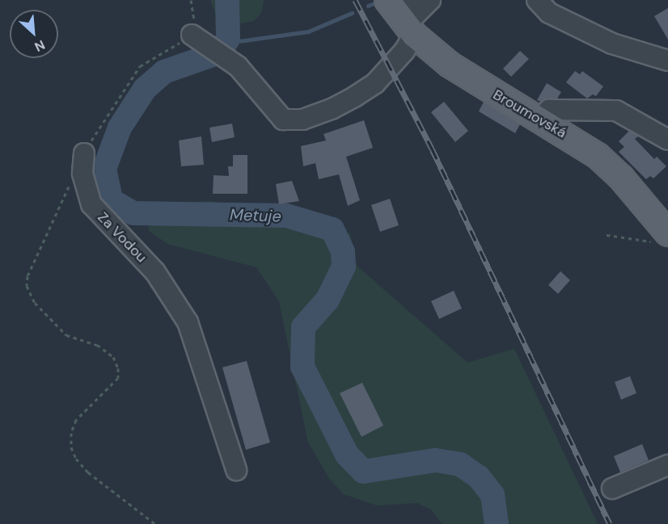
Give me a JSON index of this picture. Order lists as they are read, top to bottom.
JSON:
{
  "streets": {
    "main road": ["Broumovská"],
    "street": ["Za Vodou"]
  },
  "water": ["Metuje"],
  "north": "bottom right"
}
